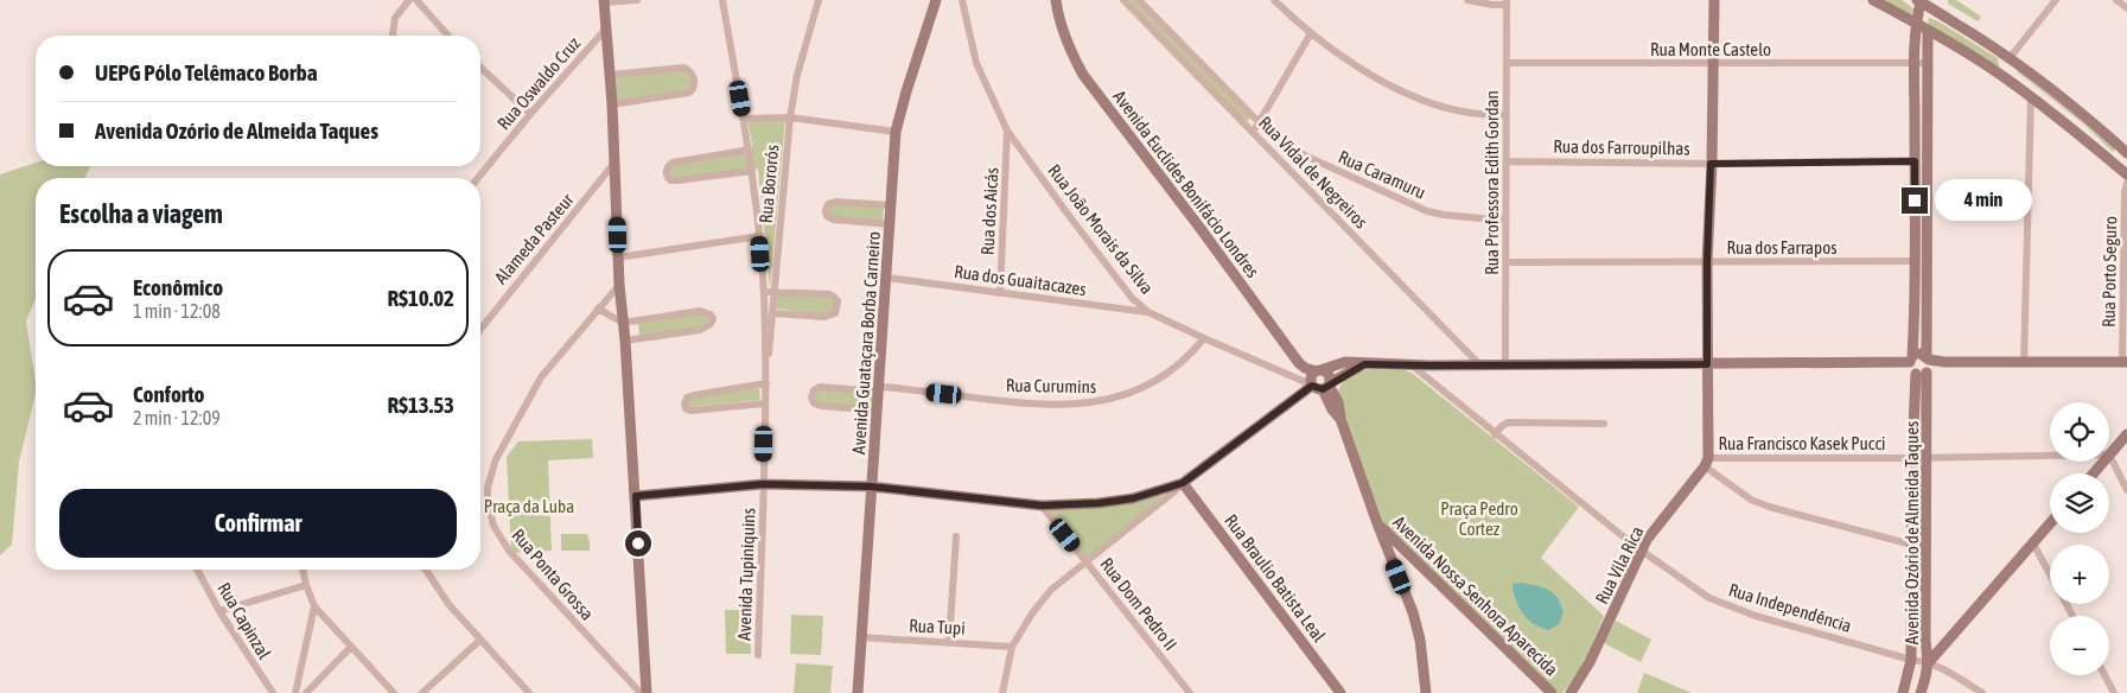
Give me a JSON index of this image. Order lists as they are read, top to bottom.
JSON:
{
  "streets": {
    "street": [
      "Rua Monte Castelo",
      "Rua Oswaldo Cruz",
      "Rua dos Farroupilhas",
      "Rua Vidal de Negreiros",
      "Rua Caramuru",
      "Rua Professora Edith Gordan",
      "Rua Bororós",
      "Avenida Euclides Bonifácio Londres",
      "Rua dos Aicás",
      "Rua João Morais da Silva",
      "Alameda Pasteur",
      "Rua dos Farrapos",
      "Rua Porto Seguro",
      "Rua dos Guaitacazes",
      "Avenida Guataçara Borba Carneiro",
      "Rua Curumins",
      "Rua Francisco Kasek Pucci",
      "Avenida Ozório de Almeida Taques",
      "Rua Vila Rica",
      "Rua Ponta Grossa",
      "Avenida Tupiniquins",
      "Rua Braulio Batista Leal",
      "Avenida Nossa Senhora Aparecida",
      "Rua Dom Pedro II",
      "Rua Independência",
      "Rua Capinzal",
      "Rua Tupi"
    ]
  },
  "crossings": [
    ["Rua Monte Castelo", "Rua Professora Edith Gordan"],
    ["Rua Monte Castelo", "Avenida Ozório de Almeida Taques"],
    ["Rua dos Farroupilhas", "Rua Professora Edith Gordan"],
    ["Rua Vidal de Negreiros", "Rua Caramuru"],
    ["Rua Caramuru", "Rua Professora Edith Gordan"],
    ["Rua Professora Edith Gordan", "Rua dos Farrapos"],
    ["Rua Bororós", "Avenida Tupiniquins"],
    ["Avenida Euclides Bonifácio Londres", "Rua João Morais da Silva"],
    ["Rua dos Aicás", "Rua João Morais da Silva"],
    ["Rua dos Aicás", "Rua dos Guaitacazes"],
    ["Rua João Morais da Silva", "Rua dos Guaitacazes"],
    ["Rua João Morais da Silva", "Rua Curumins"],
    ["Rua dos Guaitacazes", "Avenida Guataçara Borba Carneiro"],
    ["Avenida Guataçara Borba Carneiro", "Rua Curumins"],
    ["Avenida Guataçara Borba Carneiro", "Rua Tupi"],
    ["Rua Francisco Kasek Pucci", "Avenida Ozório de Almeida Taques"],
    ["Rua Francisco Kasek Pucci", "Rua Vila Rica"],
    ["Avenida Ozório de Almeida Taques", "Rua Independência"],
    ["Rua Vila Rica", "Rua Independência"]
  ],
  "parks": ["Praça da Luba", "Praça Pedro Cortez"],
  "page": {
    "banner": ["UEPG Pólo Telêmaco Borba", "Avenida Ozório de Almeida Taques"],
    "heading": "Escolha a viagem",
    "bubble": "4 min",
    "list": [
      {
        "name": "Econômico",
        "note": "1 min · 12:08",
        "value": "R$10.02"
      },
      {
        "name": "Conforto",
        "note": "2 min · 12:09",
        "value": "R$13.53"
      }
    ],
    "map_buttons": ["+", "−"],
    "buttons": "Confirmar"
  }
}
